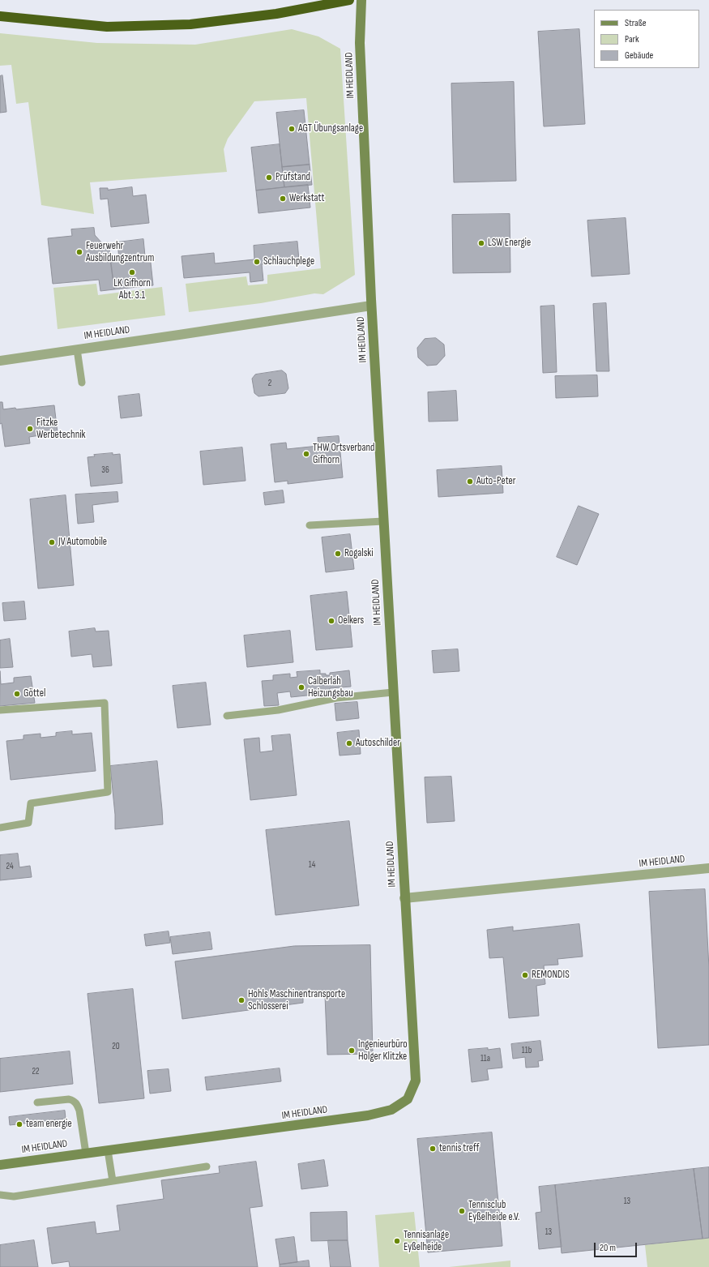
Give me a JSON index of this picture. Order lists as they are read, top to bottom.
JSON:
{
  "streets": {
    "street": ["IM HEIDLAND"]
  },
  "places": [
    "AGT Übungsanlage",
    "Prüfstand",
    "Werkstatt",
    "LSW Energie",
    "Feuerwehr Ausbildungzentrum",
    "Schlauchplege",
    "LK Gifhorn Abt. 3.1",
    "Fitzke Werbetechnik",
    "THW Ortsverband Gifhorn",
    "Auto-Peter",
    "JV Automobile",
    "Rogalski",
    "Oelkers",
    "Calberlah Heizungsbau",
    "Göttel",
    "Autoschilder",
    "REMONDIS",
    "Hohls Maschinentransporte Schlosserei",
    "Ingenieurbüro Holger Klitzke",
    "team energie",
    "tennis treff",
    "Tennisclub Eyßelheide e.V.",
    "Tennisanlage Eyßelheide"
  ],
  "house_numbers": [
    "2",
    "36",
    "14",
    "24",
    "20",
    "11b",
    "11a",
    "22",
    "13",
    "13"
  ],
  "legend": ["Straße", "Park", "Gebäude"],
  "scale_bar": "20 m"
}
